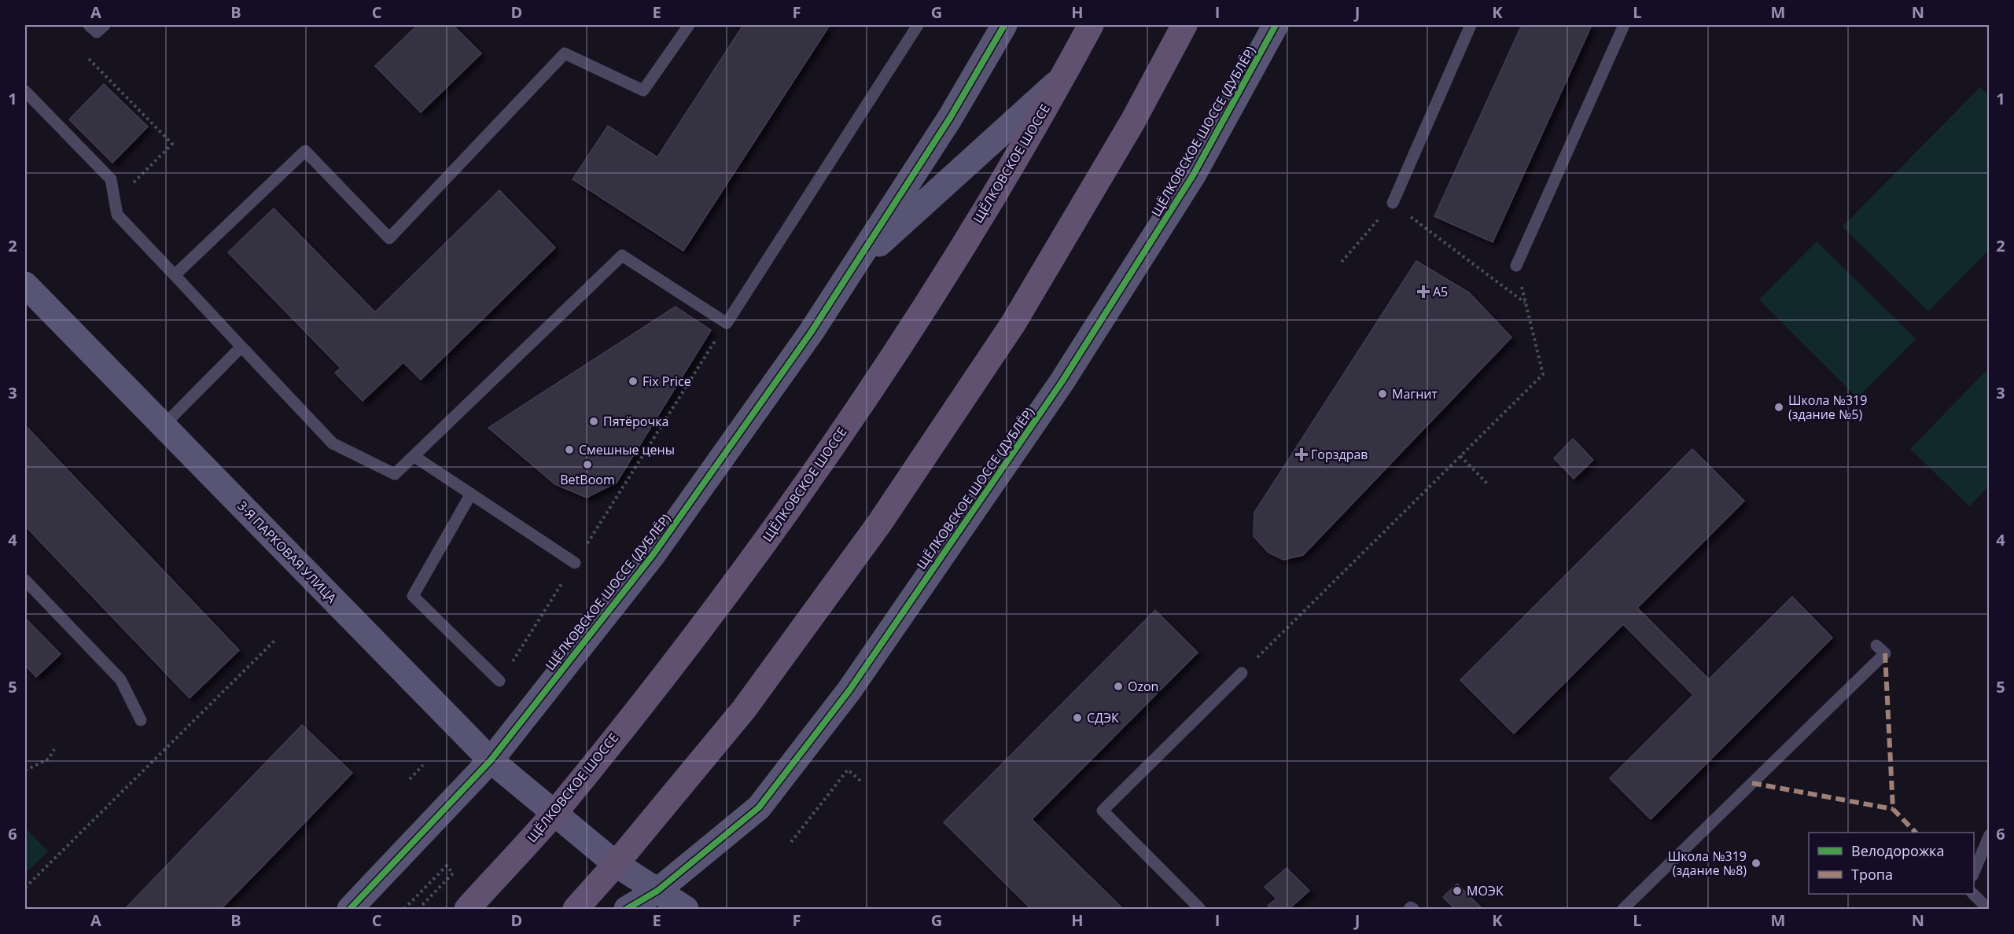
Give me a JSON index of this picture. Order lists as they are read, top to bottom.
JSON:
{
  "streets": {
    "main road": ["ЩЁЛКОВСКОЕ ШОССЕ"],
    "street": ["ЩЁЛКОВСКОЕ ШОССЕ (ДУБЛЁР)", "3-Я ПАРКОВАЯ УЛИЦА"]
  },
  "crossings": [
    ["ЩЁЛКОВСКОЕ ШОССЕ (ДУБЛЁР)", "3-Я ПАРКОВАЯ УЛИЦА"],
    ["ЩЁЛКОВСКОЕ ШОССЕ", "3-Я ПАРКОВАЯ УЛИЦА"]
  ],
  "places": {
    "health": ["А5", "Горздрав"],
    "other": [
      "Fix Price",
      "Магнит",
      "Школа №319 (здание №5)",
      "Пятёрочка",
      "Смешные цены",
      "BetBoom",
      "Ozon",
      "СДЭК",
      "Школа №319 (здание №8)",
      "МОЭК"
    ]
  },
  "legend": ["Велодорожка", "Тропа"],
  "grid": {
    "columns": [
      "A",
      "B",
      "C",
      "D",
      "E",
      "F",
      "G",
      "H",
      "I",
      "J",
      "K",
      "L",
      "M",
      "N"
    ],
    "rows": [
      "1",
      "2",
      "3",
      "4",
      "5",
      "6"
    ]
  }
}
